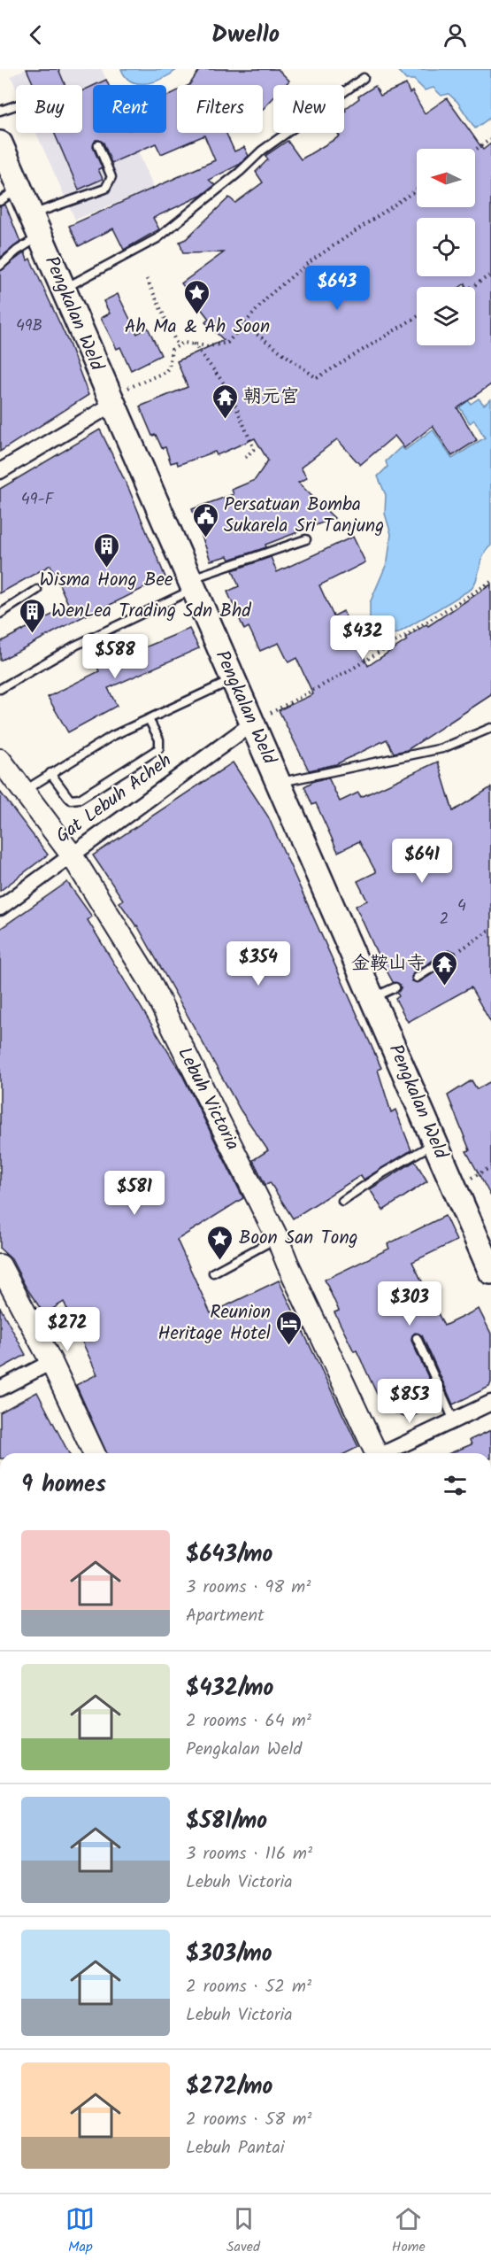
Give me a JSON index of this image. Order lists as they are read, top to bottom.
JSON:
{
  "streets": {
    "main road": ["Pengkalan Weld"],
    "street": ["Gat Lebuh Acheh", "Lebuh Victoria"]
  },
  "crossings": [
    ["Pengkalan Weld", "Gat Lebuh Acheh"],
    ["Gat Lebuh Acheh", "Lebuh Victoria"]
  ],
  "places": {
    "place": ["Ah Ma & Ah Soon", "Boon San Tong"],
    "temple": ["朝元宫", "金鞍山寺"],
    "public building": ["Persatuan Bomba Sukarela Sri Tanjung"],
    "building": ["Wisma Hong Bee", "WenLea Trading Sdn Bhd"],
    "hotel": ["Reunion Heritage Hotel"]
  },
  "house_numbers": [
    "49B",
    "49-F",
    "4",
    "2"
  ],
  "north": "left",
  "page": {
    "header": "Dwello",
    "chip": [
      "Buy",
      "Rent",
      "Filters",
      "New"
    ],
    "price": [
      "$643",
      "$432",
      "$588",
      "$641",
      "$354",
      "$581",
      "$303",
      "$272",
      "$853"
    ],
    "heading": "9 homes",
    "list": [
      {
        "name": "$643/mo",
        "note": "3 rooms · 98 m² · Apartment"
      },
      {
        "name": "$432/mo",
        "note": "2 rooms · 64 m² · Pengkalan Weld"
      },
      {
        "name": "$581/mo",
        "note": "3 rooms · 116 m² · Lebuh Victoria"
      },
      {
        "name": "$303/mo",
        "note": "2 rooms · 52 m² · Lebuh Victoria"
      },
      {
        "name": "$272/mo",
        "note": "2 rooms · 58 m² · Lebuh Pantai"
      }
    ],
    "tabs": ["Map", "Saved", "Home"]
  }
}
